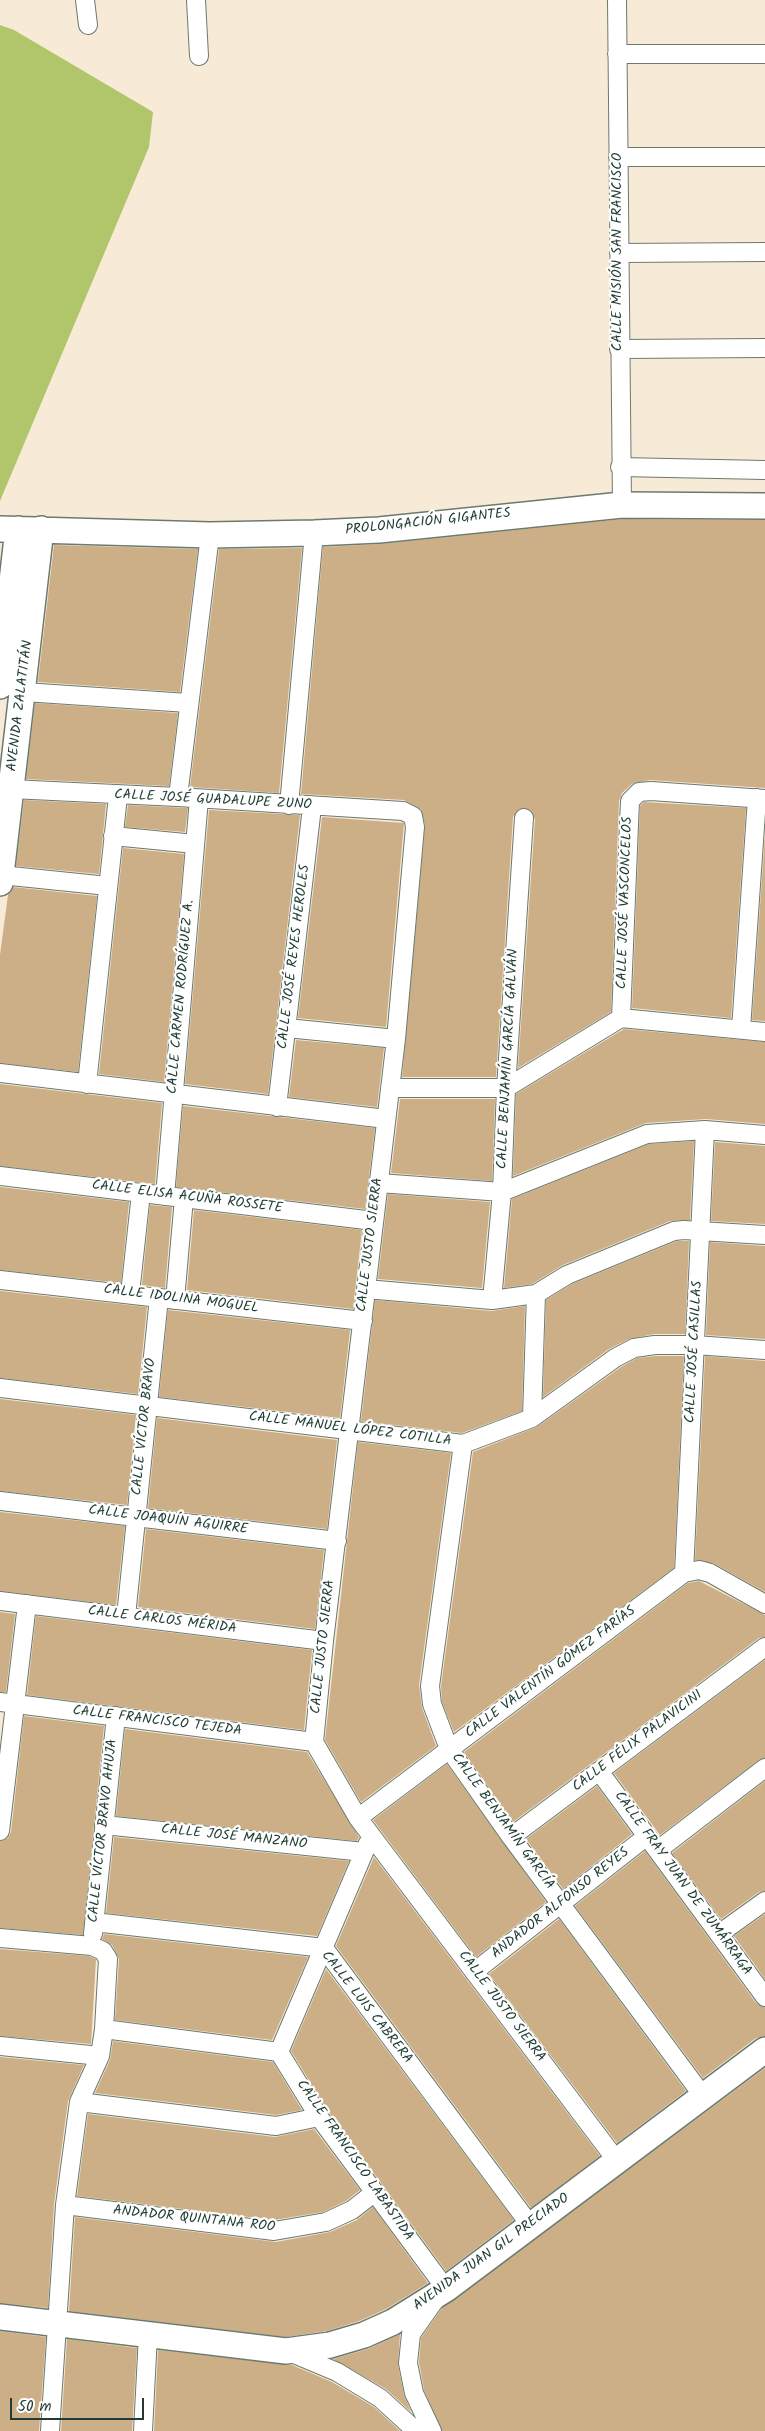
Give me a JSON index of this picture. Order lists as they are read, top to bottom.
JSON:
{
  "streets": {
    "street": [
      "CALLE MISIÓN SAN FRANCISCO",
      "PROLONGACIÓN GIGANTES",
      "AVENIDA ZALATITÁN",
      "CALLE JOSÉ GUADALUPE ZUNO",
      "CALLE JOSÉ VASCONCELOS",
      "CALLE JOSÉ REYES HEROLES",
      "CALLE CARMEN RODRÍGUEZ A.",
      "CALLE BENJAMÍN GARCÍA GALVÁN",
      "CALLE ELISA ACUÑA ROSSETE",
      "CALLE JUSTO SIERRA",
      "CALLE IDOLINA MOGUEL",
      "CALLE JOSÉ CASILLAS",
      "CALLE VÍCTOR BRAVO",
      "CALLE MANUEL LÓPEZ COTILLA",
      "CALLE JOAQUÍN AGUIRRE",
      "CALLE CARLOS MÉRIDA",
      "CALLE VALENTÍN GÓMEZ FARÍAS",
      "CALLE FRANCISCO TEJEDA",
      "CALLE FÉLIX PALAVICINI",
      "CALLE BENJAMÍN GARCÍA",
      "CALLE VÍCTOR BRAVO AHUJA",
      "CALLE JOSÉ MANZANO",
      "CALLE FRAY JUAN DE ZUMÁRRAGA",
      "ANDADOR ALFONSO REYES",
      "CALLE LUIS CABRERA",
      "CALLE FRANCISCO LABASTIDA",
      "ANDADOR QUINTANA ROO",
      "AVENIDA JUAN GIL PRECIADO"
    ]
  },
  "crossings": [
    ["CALLE MISIÓN SAN FRANCISCO", "PROLONGACIÓN GIGANTES"],
    ["PROLONGACIÓN GIGANTES", "AVENIDA ZALATITÁN"],
    ["AVENIDA ZALATITÁN", "CALLE JOSÉ GUADALUPE ZUNO"],
    ["CALLE JOSÉ GUADALUPE ZUNO", "CALLE JOSÉ REYES HEROLES"],
    ["CALLE JOSÉ GUADALUPE ZUNO", "CALLE CARMEN RODRÍGUEZ A."],
    ["CALLE JOSÉ GUADALUPE ZUNO", "CALLE JUSTO SIERRA"],
    ["CALLE CARMEN RODRÍGUEZ A.", "CALLE ELISA ACUÑA ROSSETE"],
    ["CALLE ELISA ACUÑA ROSSETE", "CALLE JUSTO SIERRA"],
    ["CALLE ELISA ACUÑA ROSSETE", "CALLE VÍCTOR BRAVO"],
    ["CALLE JUSTO SIERRA", "CALLE IDOLINA MOGUEL"],
    ["CALLE JUSTO SIERRA", "CALLE MANUEL LÓPEZ COTILLA"],
    ["CALLE JUSTO SIERRA", "CALLE JOAQUÍN AGUIRRE"],
    ["CALLE JUSTO SIERRA", "CALLE CARLOS MÉRIDA"],
    ["CALLE JUSTO SIERRA", "CALLE VALENTÍN GÓMEZ FARÍAS"],
    ["CALLE JUSTO SIERRA", "CALLE FRANCISCO TEJEDA"],
    ["CALLE JUSTO SIERRA", "ANDADOR ALFONSO REYES"],
    ["CALLE JUSTO SIERRA", "AVENIDA JUAN GIL PRECIADO"],
    ["CALLE IDOLINA MOGUEL", "CALLE VÍCTOR BRAVO"],
    ["CALLE JOSÉ CASILLAS", "CALLE MANUEL LÓPEZ COTILLA"],
    ["CALLE JOSÉ CASILLAS", "CALLE VALENTÍN GÓMEZ FARÍAS"],
    ["CALLE VÍCTOR BRAVO", "CALLE MANUEL LÓPEZ COTILLA"],
    ["CALLE VÍCTOR BRAVO", "CALLE JOAQUÍN AGUIRRE"],
    ["CALLE VÍCTOR BRAVO", "CALLE CARLOS MÉRIDA"],
    ["CALLE MANUEL LÓPEZ COTILLA", "CALLE BENJAMÍN GARCÍA"],
    ["CALLE VALENTÍN GÓMEZ FARÍAS", "CALLE BENJAMÍN GARCÍA"],
    ["CALLE FRANCISCO TEJEDA", "CALLE VÍCTOR BRAVO AHUJA"],
    ["CALLE FÉLIX PALAVICINI", "CALLE BENJAMÍN GARCÍA"],
    ["CALLE FÉLIX PALAVICINI", "CALLE FRAY JUAN DE ZUMÁRRAGA"],
    ["CALLE BENJAMÍN GARCÍA", "ANDADOR ALFONSO REYES"],
    ["CALLE BENJAMÍN GARCÍA", "AVENIDA JUAN GIL PRECIADO"],
    ["CALLE VÍCTOR BRAVO AHUJA", "CALLE JOSÉ MANZANO"],
    ["CALLE VÍCTOR BRAVO AHUJA", "CALLE LUIS CABRERA"],
    ["CALLE VÍCTOR BRAVO AHUJA", "ANDADOR QUINTANA ROO"],
    ["CALLE VÍCTOR BRAVO AHUJA", "AVENIDA JUAN GIL PRECIADO"],
    ["CALLE FRAY JUAN DE ZUMÁRRAGA", "ANDADOR ALFONSO REYES"],
    ["CALLE LUIS CABRERA", "AVENIDA JUAN GIL PRECIADO"],
    ["CALLE FRANCISCO LABASTIDA", "ANDADOR QUINTANA ROO"],
    ["CALLE FRANCISCO LABASTIDA", "AVENIDA JUAN GIL PRECIADO"]
  ],
  "scale_bar": "50 m"
}
